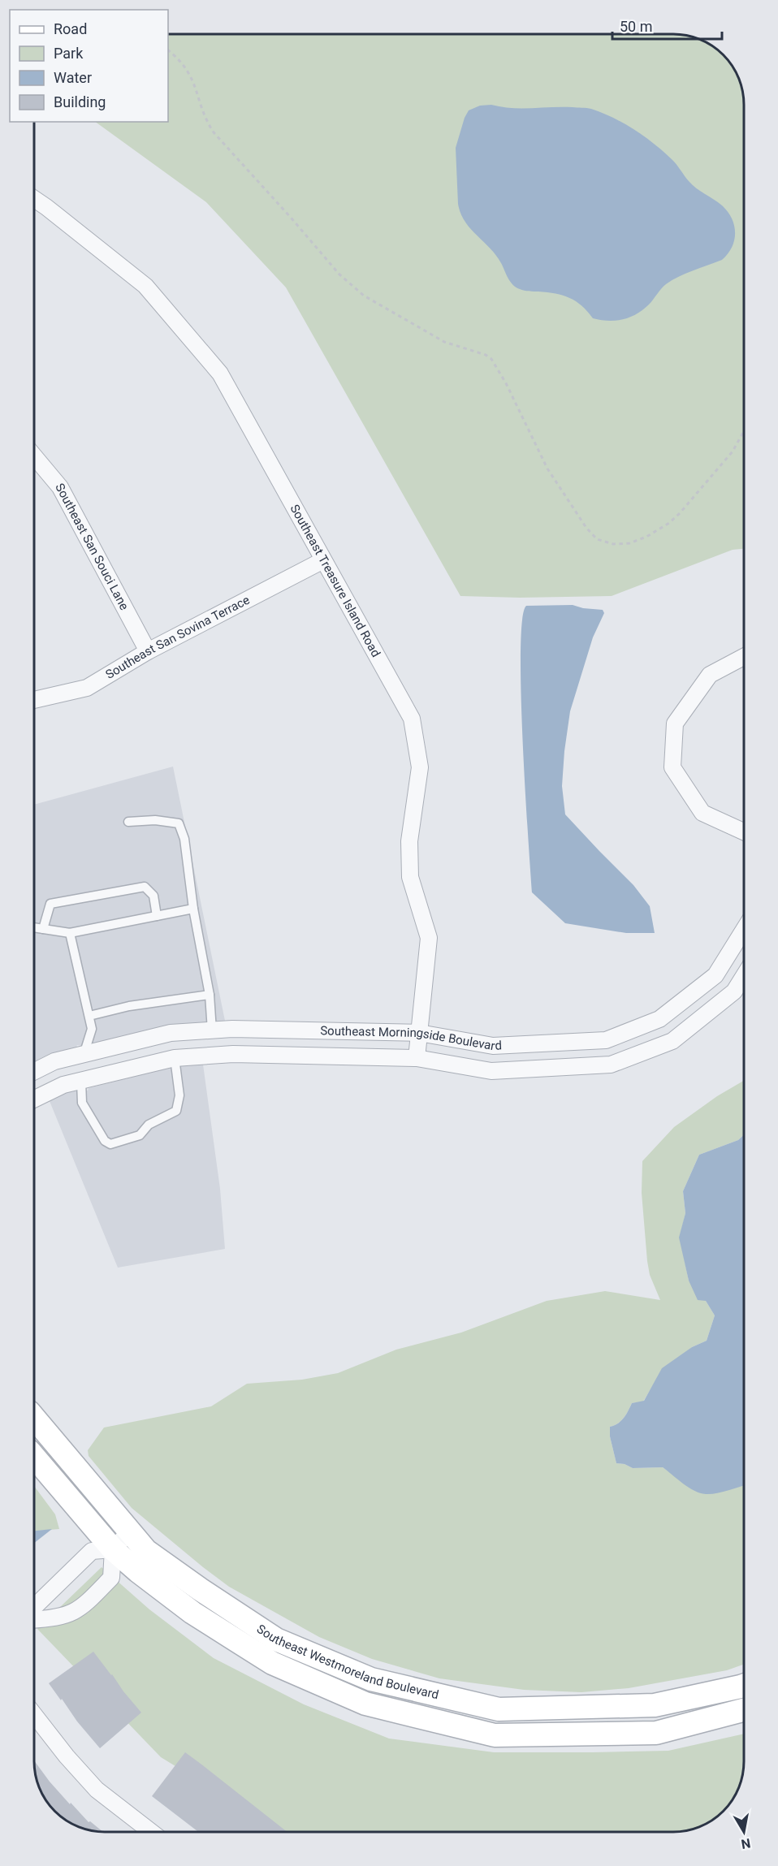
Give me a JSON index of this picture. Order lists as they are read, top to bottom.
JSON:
{
  "streets": {
    "street": [
      "Southeast San Souci Lane",
      "Southeast Treasure Island Road",
      "Southeast San Sovina Terrace",
      "Southeast Morningside Boulevard",
      "Southeast Westmoreland Boulevard"
    ]
  },
  "crossings": [
    ["Southeast San Souci Lane", "Southeast San Sovina Terrace"],
    ["Southeast Treasure Island Road", "Southeast San Sovina Terrace"],
    ["Southeast Treasure Island Road", "Southeast Morningside Boulevard"]
  ],
  "legend": [
    "Road",
    "Park",
    "Water",
    "Building"
  ],
  "scale_bar": "50 m",
  "north": "bottom"
}
